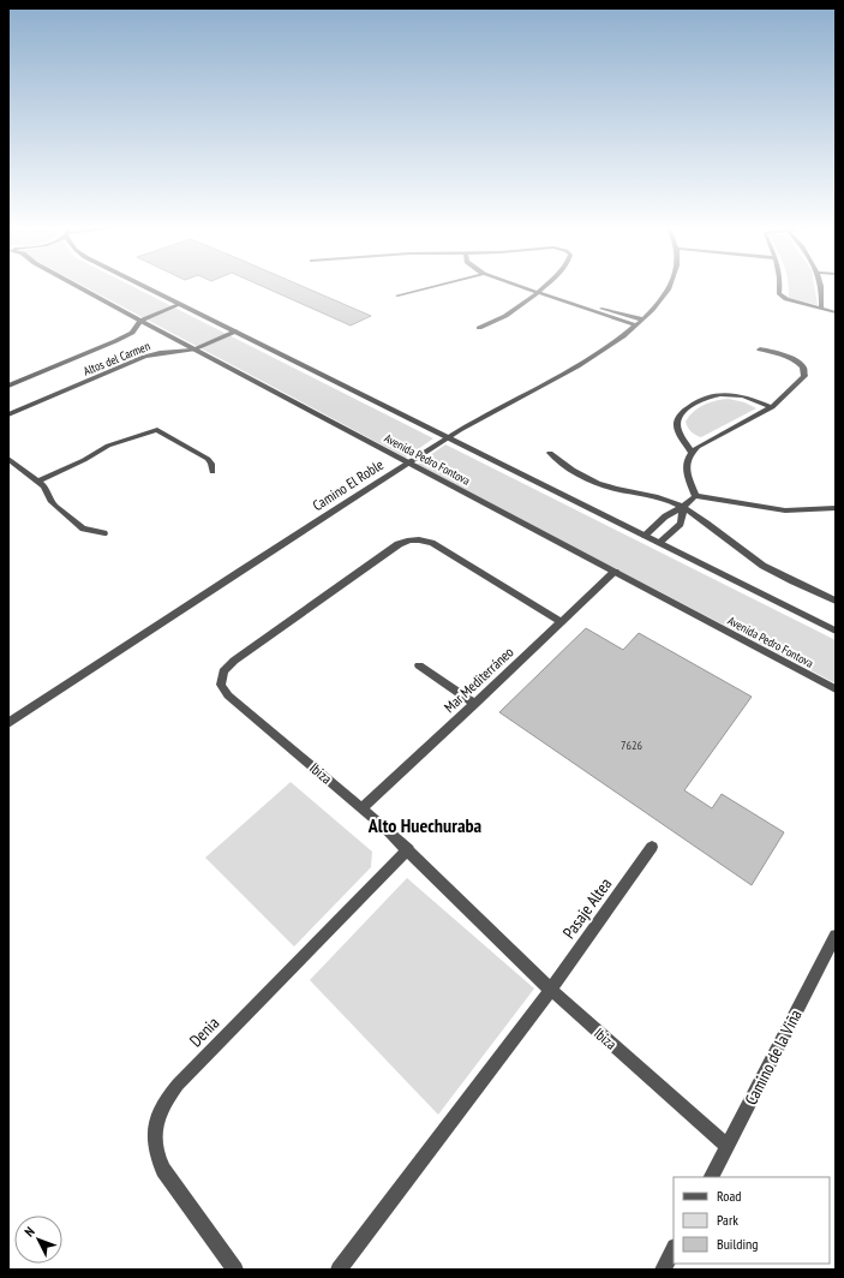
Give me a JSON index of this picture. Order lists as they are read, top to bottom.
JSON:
{
  "streets": {
    "street": [
      "Altos del Carmen",
      "Avenida Pedro Fontova",
      "Camino El Roble",
      "Mar Mediterráneo",
      "Ibiza",
      "Pasaje Altea",
      "Denia",
      "Camino de la Viña"
    ]
  },
  "crossings": [
    ["Altos del Carmen", "Avenida Pedro Fontova"],
    ["Avenida Pedro Fontova", "Camino El Roble"],
    ["Avenida Pedro Fontova", "Mar Mediterráneo"],
    ["Mar Mediterráneo", "Ibiza"],
    ["Ibiza", "Pasaje Altea"],
    ["Ibiza", "Denia"],
    ["Ibiza", "Camino de la Viña"]
  ],
  "districts": ["Alto Huechuraba"],
  "house_numbers": ["7626"],
  "legend": ["Road", "Park", "Building"],
  "north": "top left"
}
